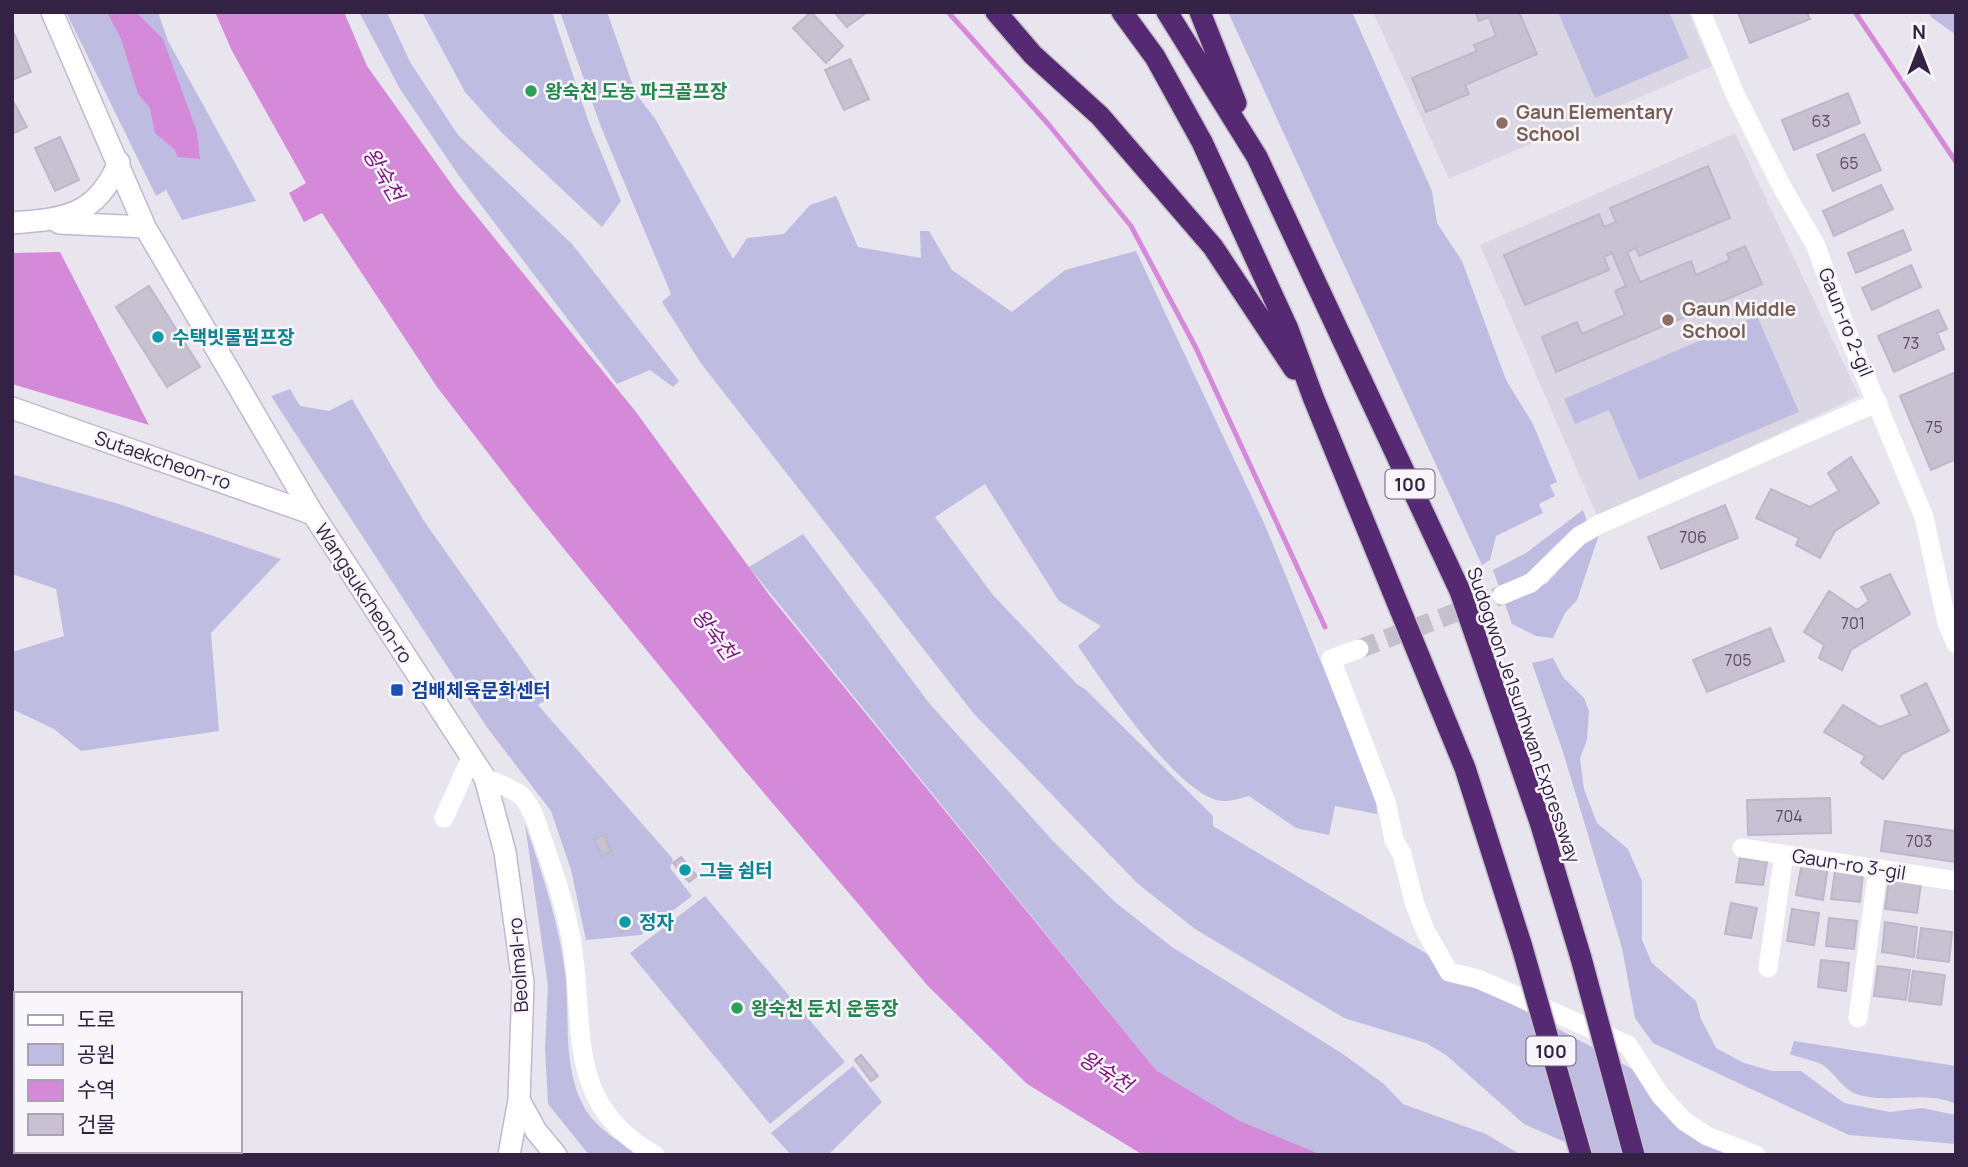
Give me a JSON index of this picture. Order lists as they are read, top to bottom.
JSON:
{
  "streets": {
    "highway": ["100", "Sudogwon Je1sunhwan Expressway"],
    "street": [
      "Gaun-ro 2-gil",
      "Sutaekcheon-ro",
      "Wangsukcheon-ro",
      "Gaun-ro 3-gil",
      "Beolmal-ro"
    ]
  },
  "crossings": [
    ["Sutaekcheon-ro", "Wangsukcheon-ro"],
    ["Wangsukcheon-ro", "Beolmal-ro"]
  ],
  "water": ["왕숙천"],
  "places": {
    "other": [
      "왕숙천 도농 파크골프장",
      "Gaun Elementary School",
      "Gaun Middle School",
      "수택빗물펌프장",
      "그늘 쉼터",
      "정자",
      "왕숙천 둔치 운동장"
    ],
    "transit": ["검배체육문화센터"]
  },
  "house_numbers": [
    "63",
    "65",
    "73",
    "75",
    "706",
    "701",
    "705",
    "704",
    "703"
  ],
  "legend": [
    "도로",
    "공원",
    "수역",
    "건물"
  ],
  "north": "top"
}
